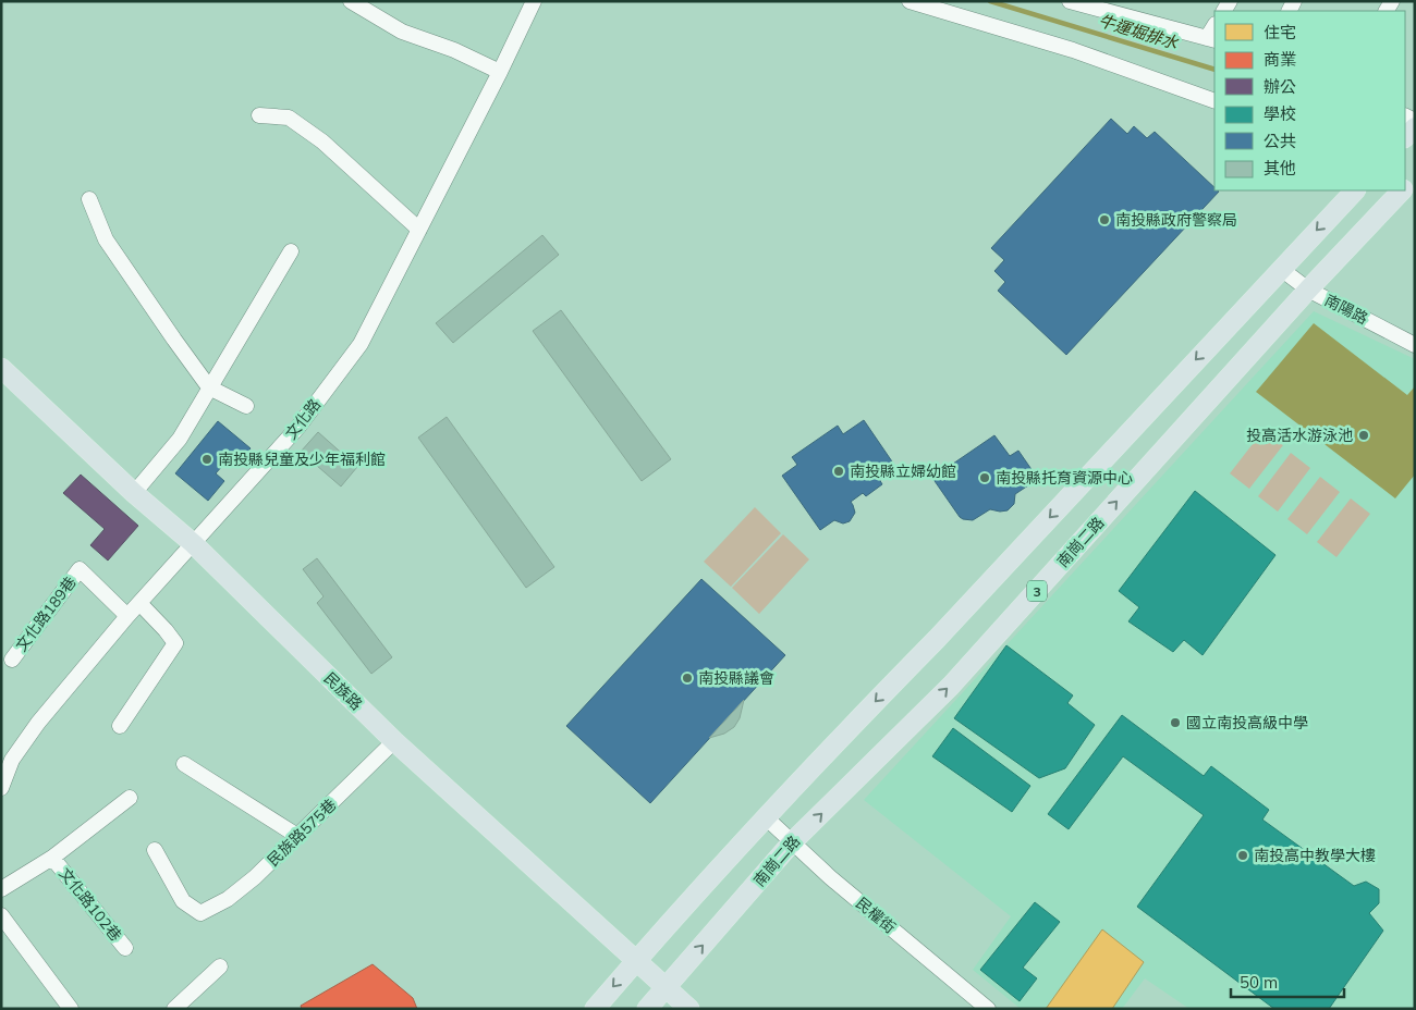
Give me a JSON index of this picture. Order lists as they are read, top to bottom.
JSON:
{
  "streets": {
    "main road": ["南崗二路", "3", "民族路"],
    "street": [
      "南陽路",
      "文化路",
      "文化路189巷",
      "民族路575巷",
      "文化路102巷",
      "民權街"
    ]
  },
  "crossings": [
    ["南陽路", "南崗二路"],
    ["文化路", "文化路189巷"],
    ["文化路", "民族路"],
    ["南崗二路", "3"],
    ["南崗二路", "民族路"],
    ["南崗二路", "民權街"],
    ["3", "民族路"],
    ["民族路", "民族路575巷"]
  ],
  "water": ["牛運堀排水"],
  "places": [
    "南投縣政府警察局",
    "投高活水游泳池",
    "南投縣兒童及少年福利館",
    "南投縣立婦幼館",
    "南投縣托育資源中心",
    "南投縣議會",
    "國立南投高級中學",
    "南投高中教學大樓"
  ],
  "legend": [
    "住宅",
    "商業",
    "辦公",
    "學校",
    "公共",
    "其他"
  ],
  "scale_bar": "50 m"
}
